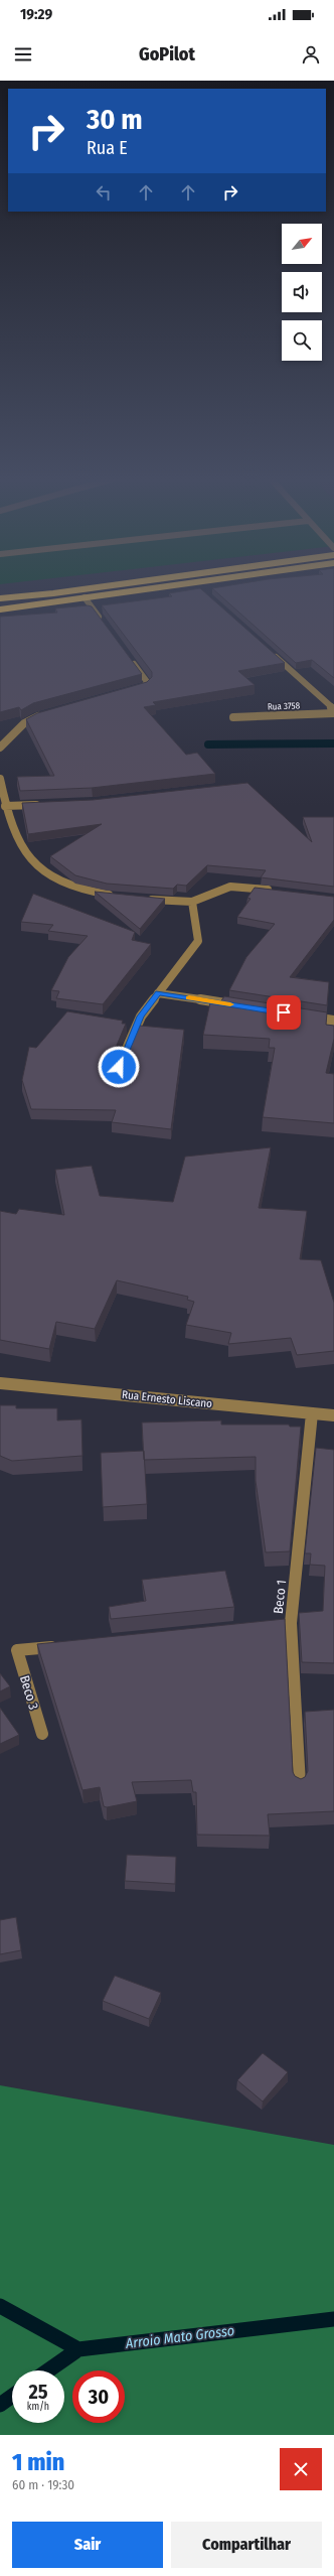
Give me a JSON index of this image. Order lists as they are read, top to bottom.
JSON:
{
  "streets": {
    "street": [
      "Rua 3758",
      "Rua Ernesto Liscano",
      "Beco 1",
      "Beco 3"
    ]
  },
  "crossings": [
    ["Rua Ernesto Liscano", "Beco 1"]
  ],
  "water": ["Arroio Mato Grosso"],
  "north": "top right",
  "page": {
    "status": "19:29",
    "header": "GoPilot",
    "turn": ["30 m", "Rua E"],
    "speed": "25 km/h",
    "limit": "30",
    "heading": ["1 min", "60 m · 19:30"],
    "buttons": ["Sair", "Compartilhar"]
  }
}
